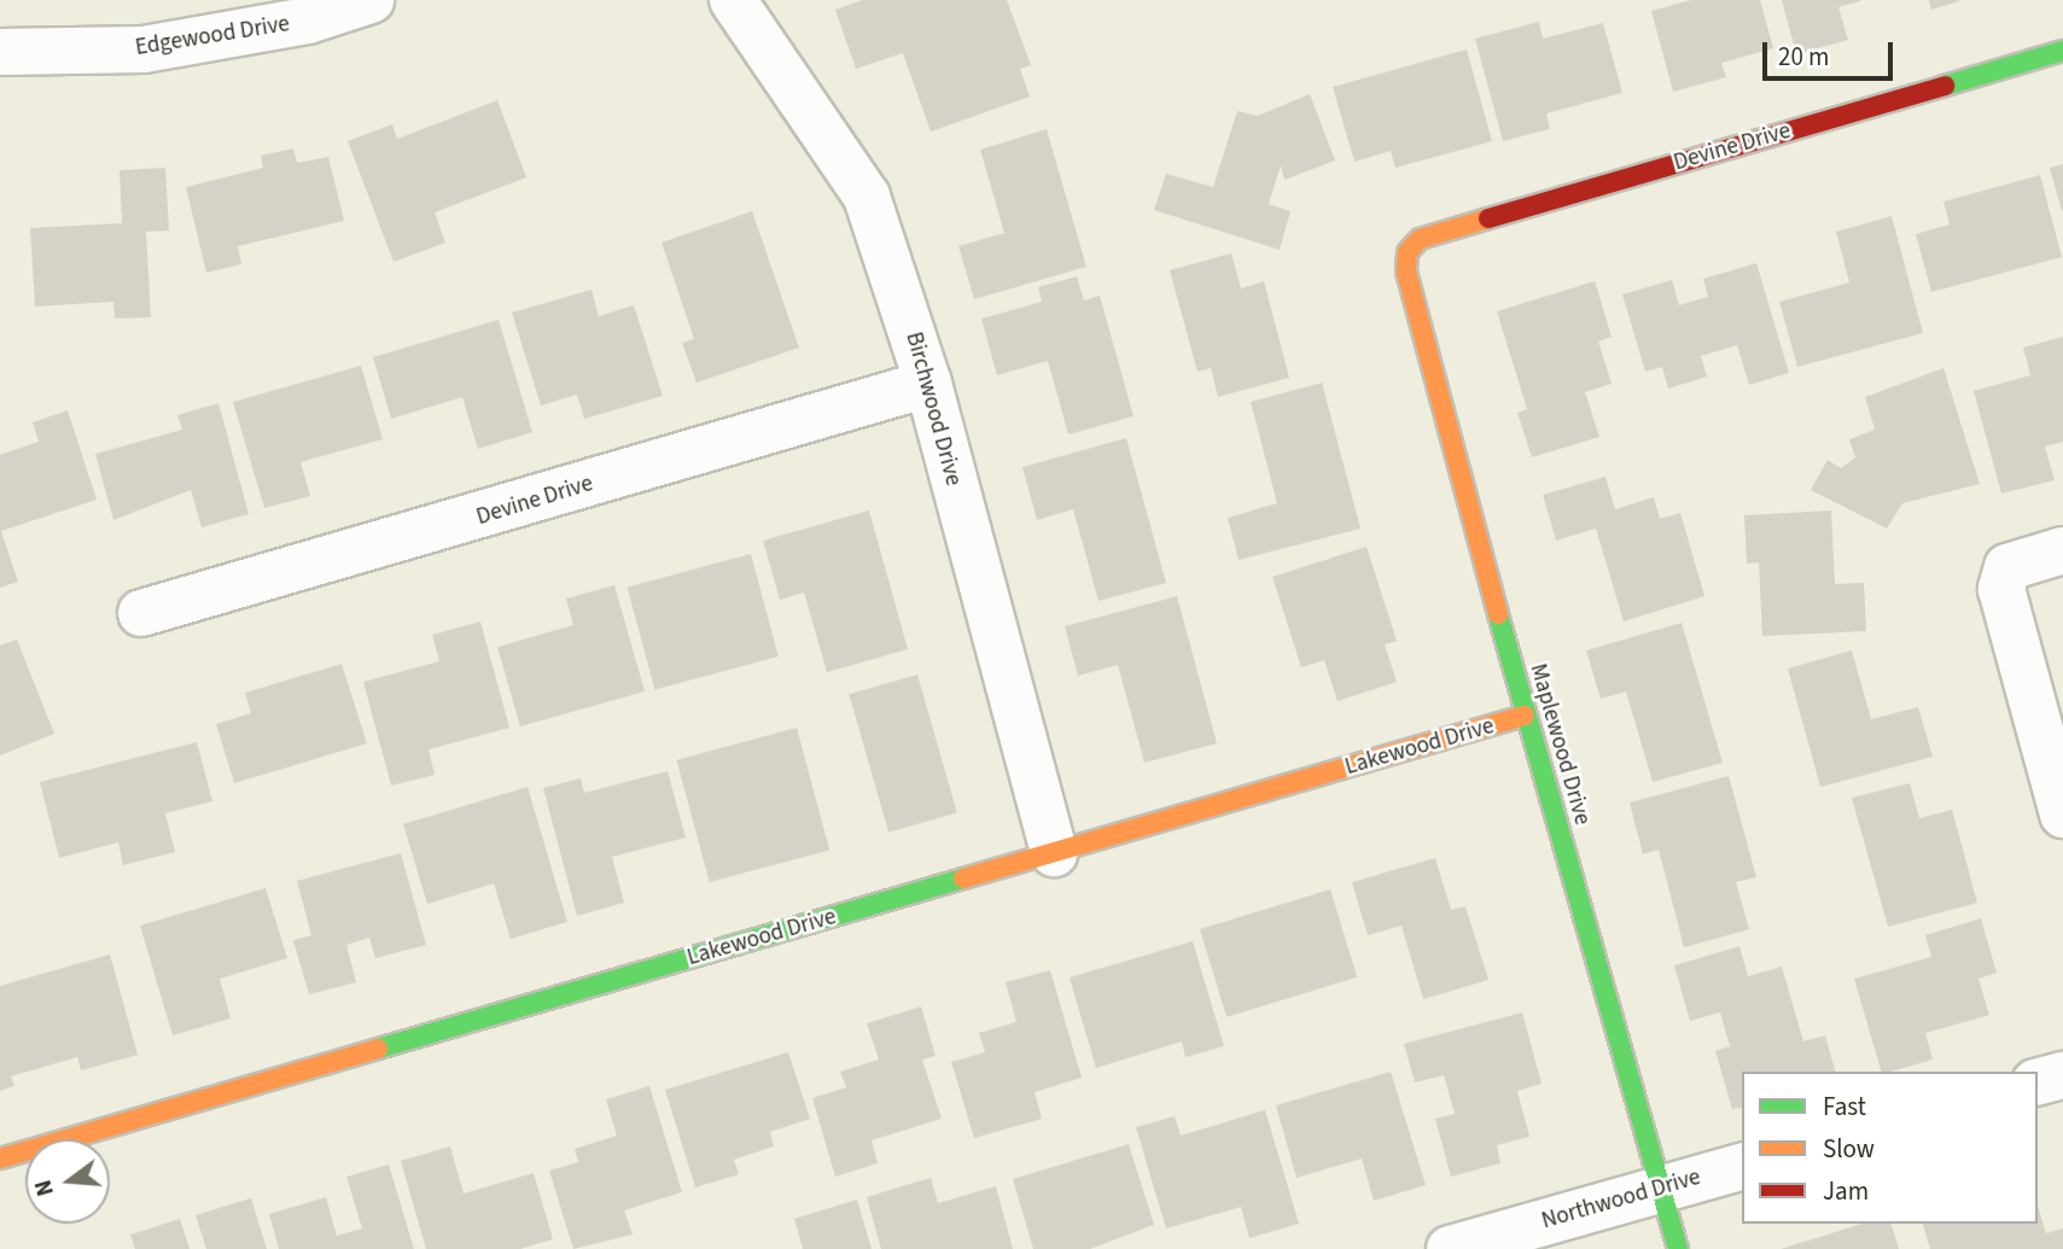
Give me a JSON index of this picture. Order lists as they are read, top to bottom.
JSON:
{
  "streets": {
    "street": [
      "Edgewood Drive",
      "Devine Drive",
      "Birchwood Drive",
      "Maplewood Drive",
      "Lakewood Drive",
      "Northwood Drive"
    ]
  },
  "crossings": [
    ["Devine Drive", "Birchwood Drive"],
    ["Devine Drive", "Maplewood Drive"],
    ["Birchwood Drive", "Lakewood Drive"],
    ["Maplewood Drive", "Lakewood Drive"],
    ["Maplewood Drive", "Northwood Drive"]
  ],
  "legend": ["Fast", "Slow", "Jam"],
  "scale_bar": "20 m",
  "north": "left"
}
